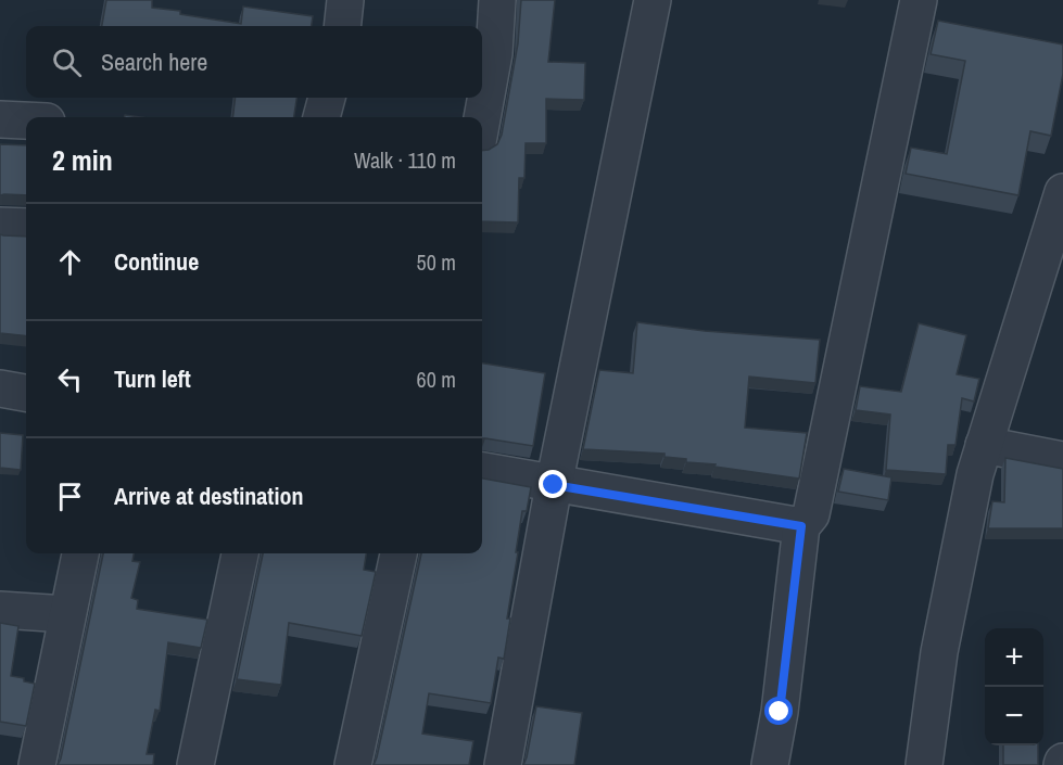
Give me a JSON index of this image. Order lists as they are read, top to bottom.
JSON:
{
  "page": {
    "search": "Search here",
    "heading": ["2 min", "Walk · 110 m"],
    "list": [
      ["Continue", "50 m"],
      ["Turn left", "60 m"],
      "Arrive at destination"
    ],
    "map_buttons": ["+", "−"]
  }
}
